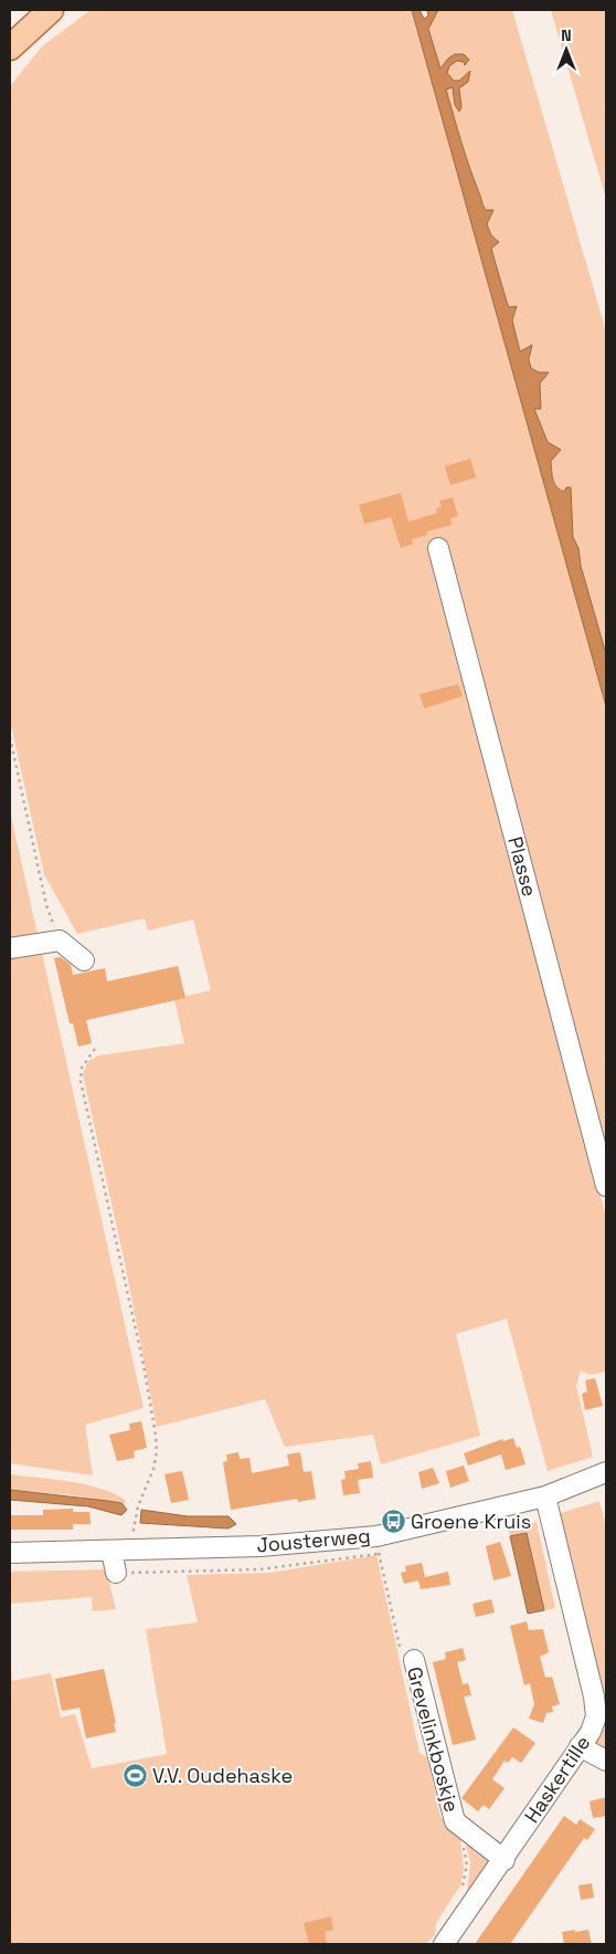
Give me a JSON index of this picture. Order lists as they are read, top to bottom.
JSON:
{
  "streets": {
    "street": [
      "Plasse",
      "Jousterweg",
      "Grevelinkboskje",
      "Haskertille"
    ]
  },
  "crossings": [
    ["Jousterweg", "Grevelinkboskje"],
    ["Jousterweg", "Haskertille"],
    ["Grevelinkboskje", "Haskertille"]
  ],
  "places": {
    "bus stop": ["Groene Kruis"],
    "sports": ["V.V. Oudehaske"]
  },
  "north": "top"
}
